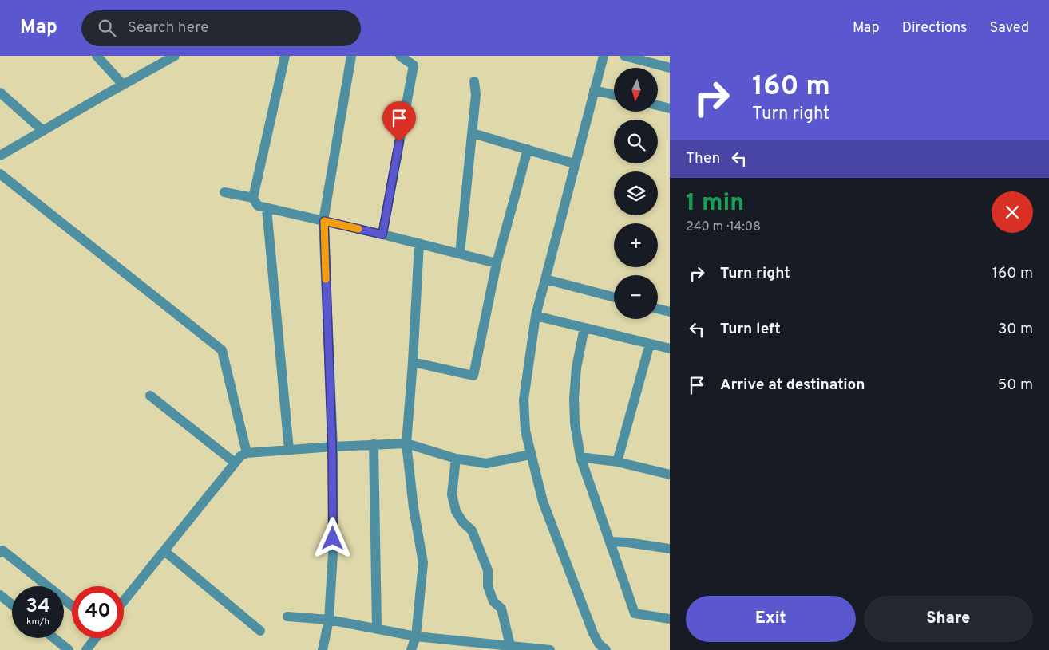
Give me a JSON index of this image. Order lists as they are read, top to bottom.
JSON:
{
  "north": "bottom",
  "page": {
    "header": "Map",
    "search": "Search here",
    "nav": ["Map", "Directions", "Saved"],
    "turn": ["160 m", "Turn right"],
    "map_buttons": ["+", "−"],
    "then": "Then",
    "heading": ["1 min", "240 m · 14:08"],
    "list": [
      {
        "name": "Turn right",
        "value": "160 m"
      },
      {
        "name": "Turn left",
        "value": "30 m"
      },
      {
        "name": "Arrive at destination",
        "value": "50 m"
      }
    ],
    "speed": "34 km/h",
    "limit": "40",
    "buttons": ["Exit", "Share"]
  }
}
